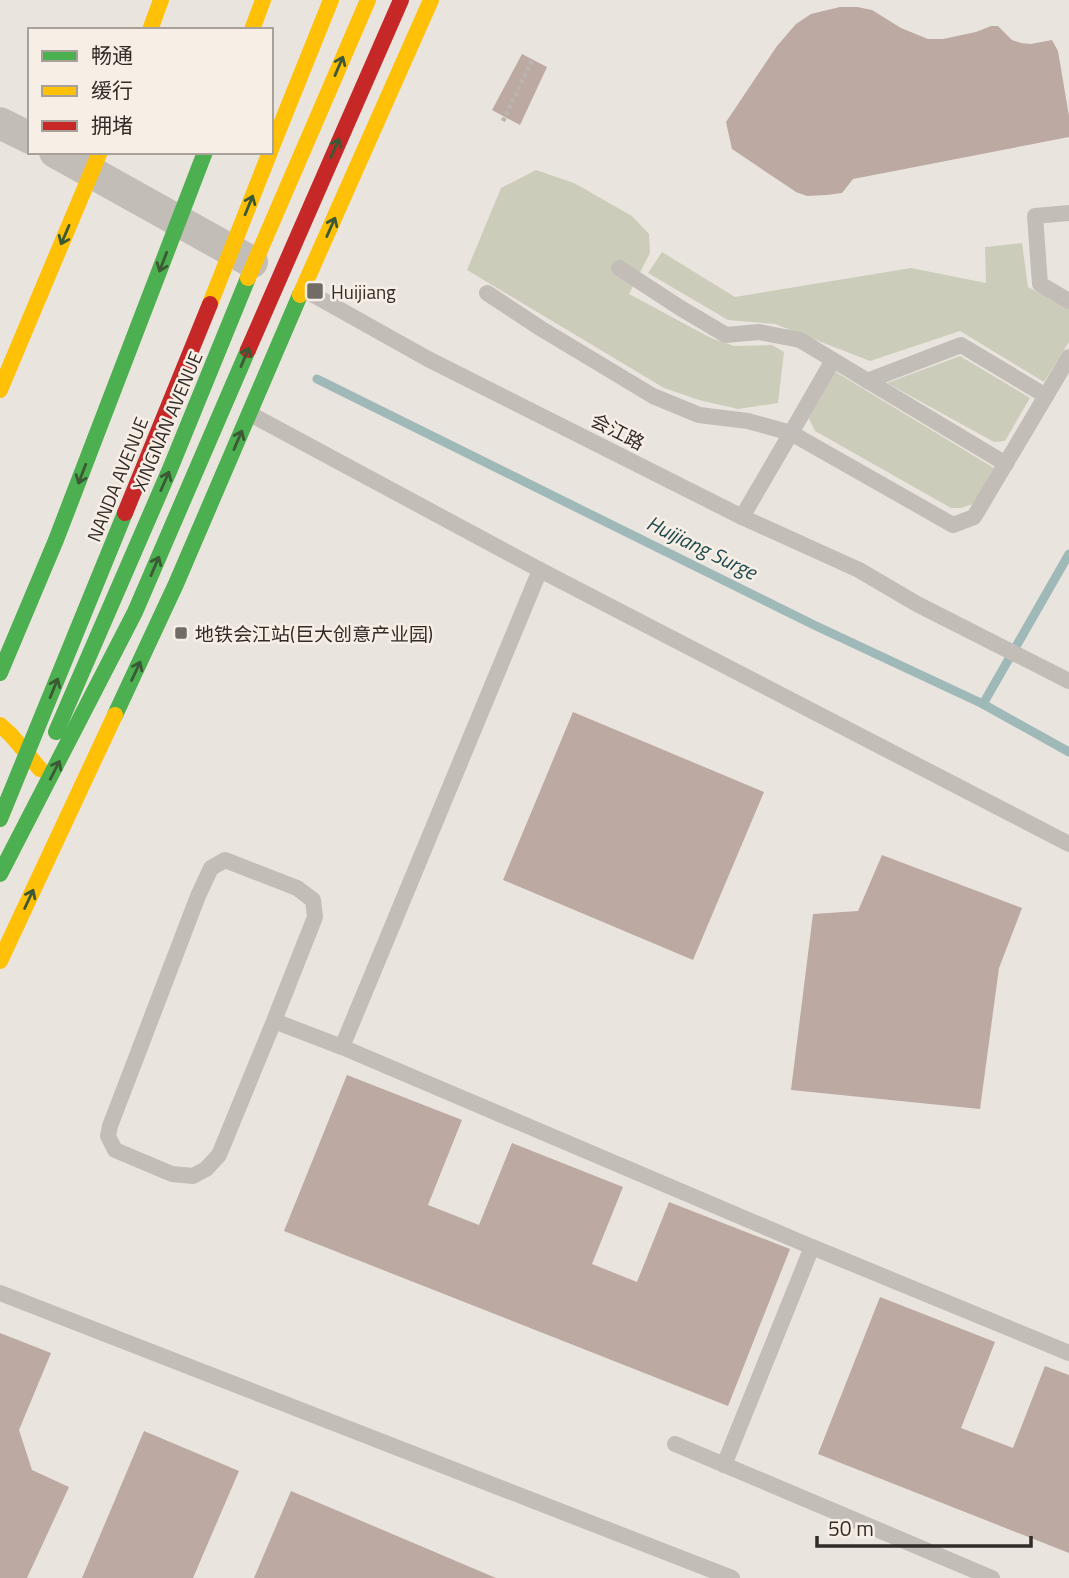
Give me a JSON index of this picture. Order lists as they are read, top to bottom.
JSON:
{
  "streets": {
    "main road": ["XINGNAN AVENUE", "NANDA AVENUE"],
    "lane": ["会江路"]
  },
  "water": ["Huijiang Surge"],
  "places": {
    "transit": ["Huijiang", "地铁会江站(巨大创意产业园)"]
  },
  "legend": ["畅通", "缓行", "拥堵"],
  "scale_bar": "50 m"
}
